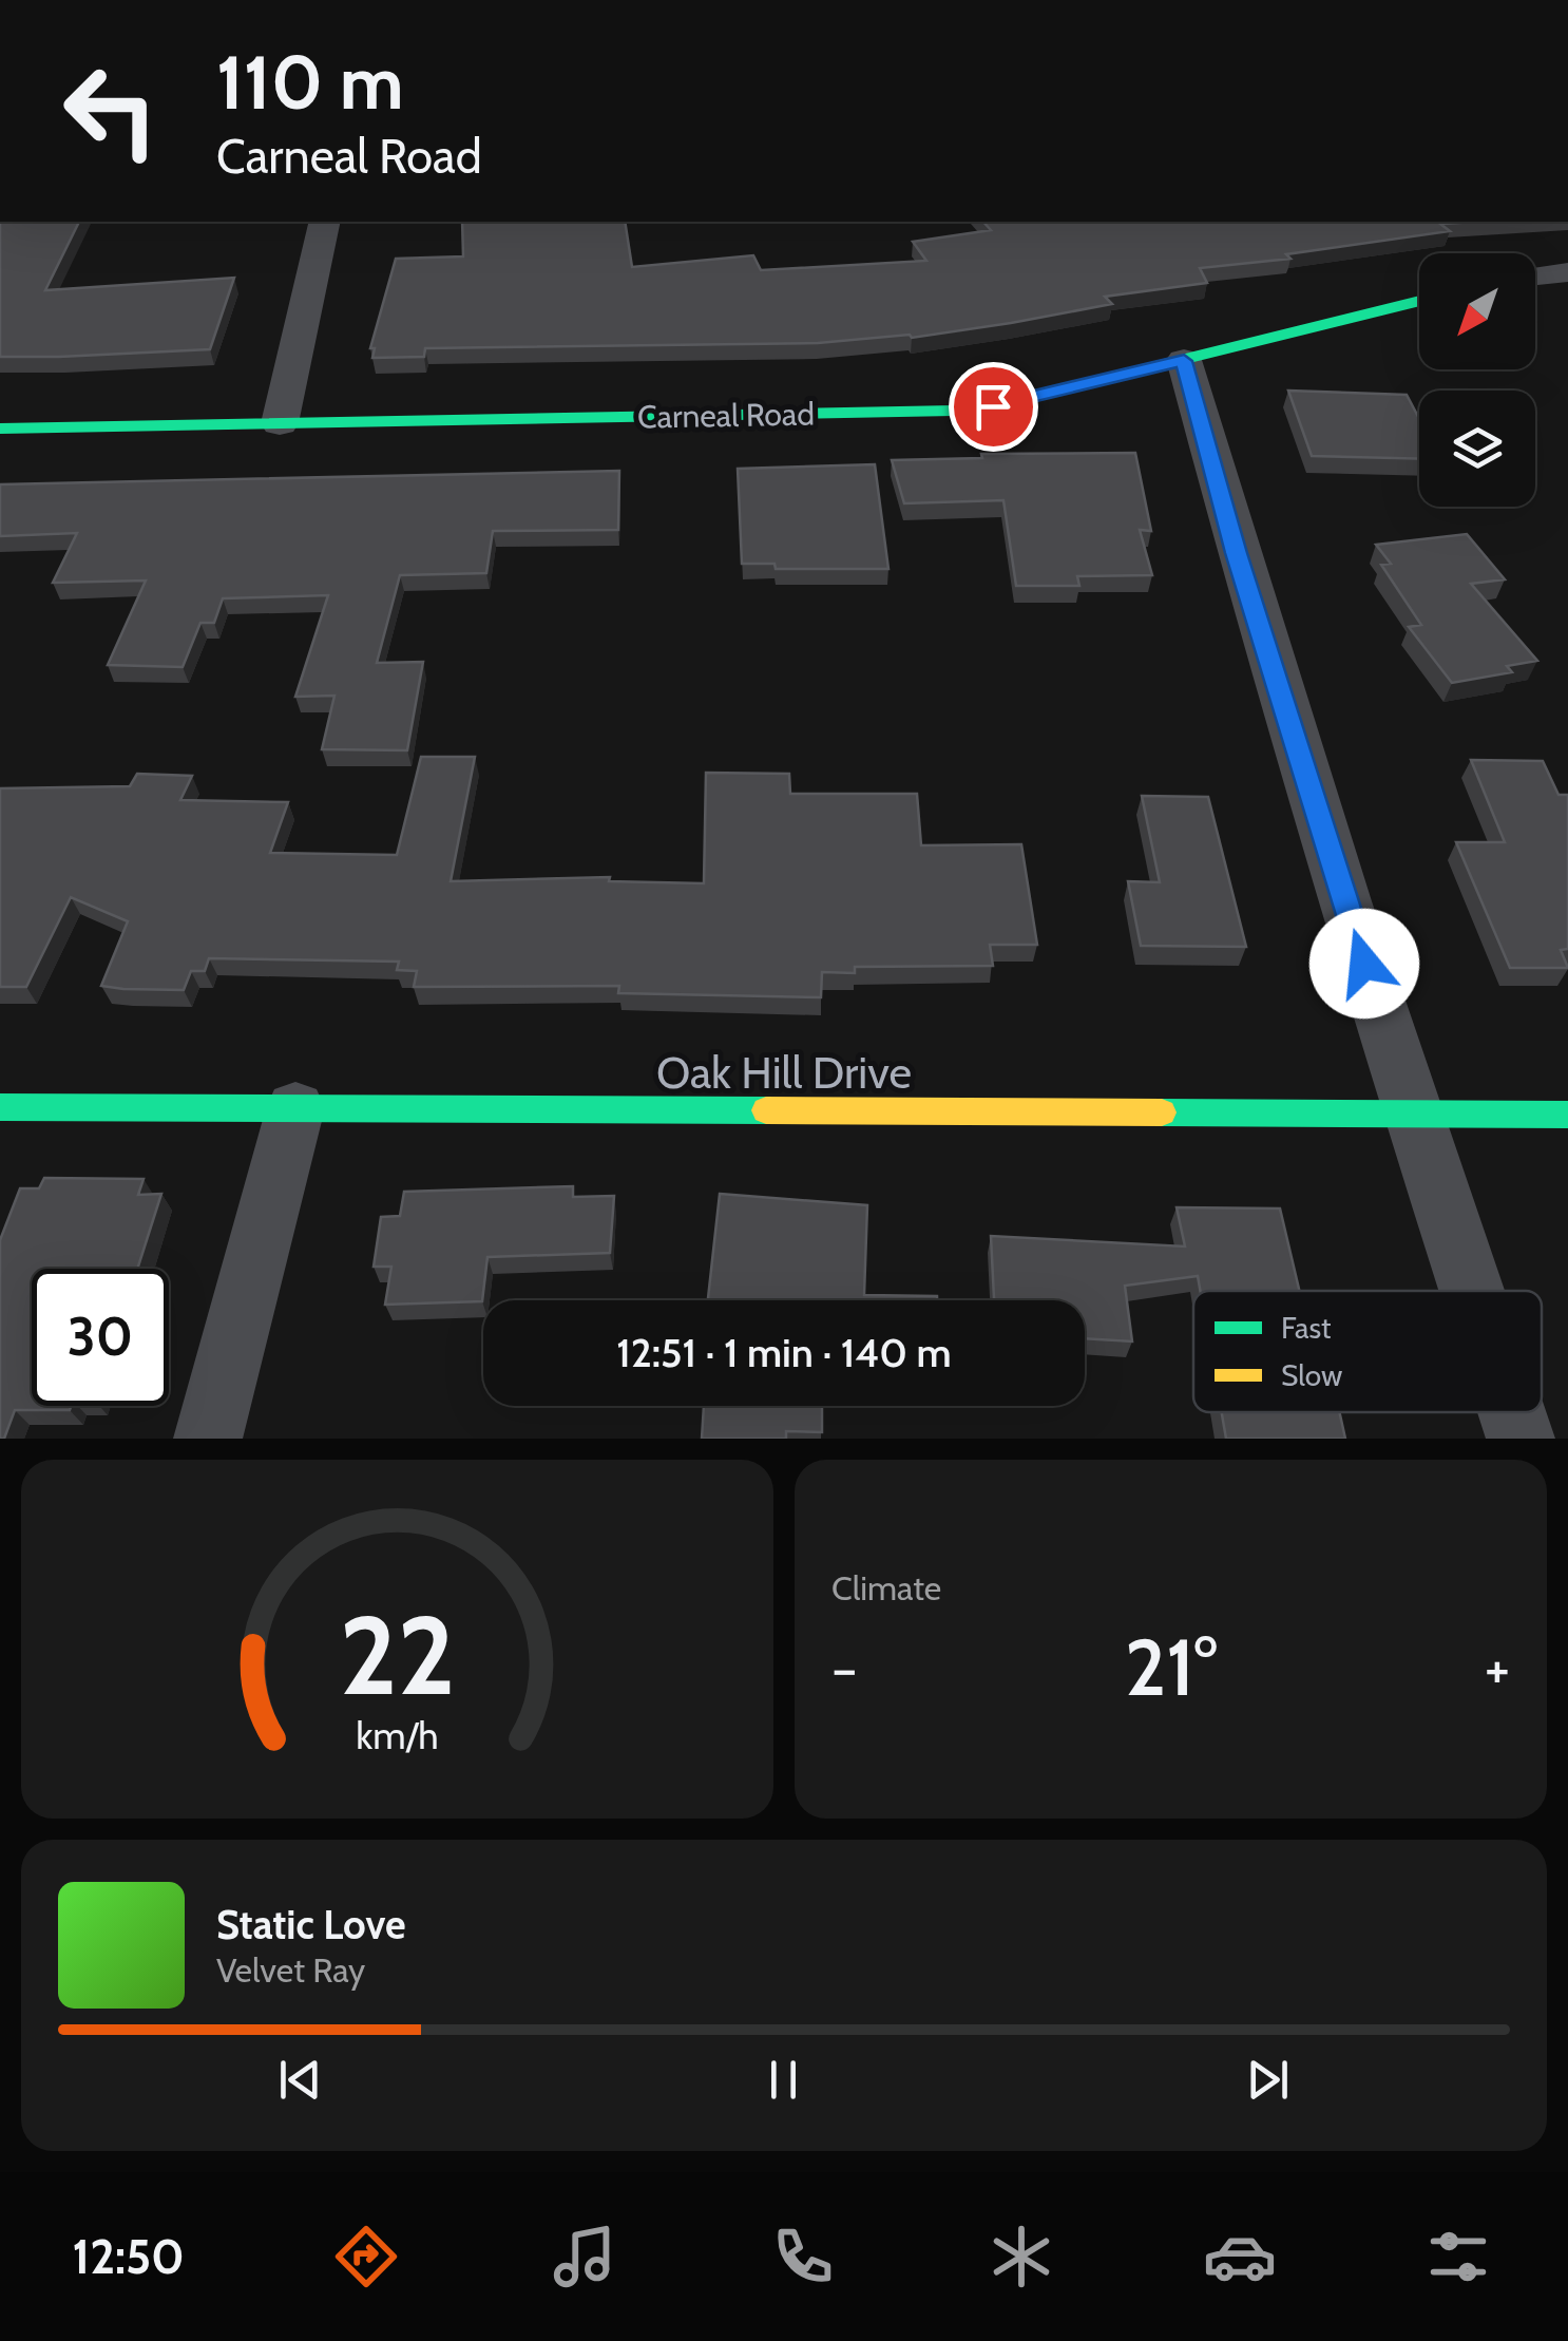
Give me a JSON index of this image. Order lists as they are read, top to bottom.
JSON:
{
  "streets": {
    "street": ["Carneal Road", "Oak Hill Drive"]
  },
  "legend": ["Fast", "Slow"],
  "north": "bottom left",
  "page": {
    "turn": ["110 m", "Carneal Road"],
    "limit": "30",
    "trip": "12:51 · 1 min · 140 m",
    "tile": "Climate",
    "heat": ["−", "21°", "+"],
    "song": ["Static Love", "Velvet Ray"],
    "tabs": "12:50",
    "gauge": ["22", "km/h"]
  }
}
